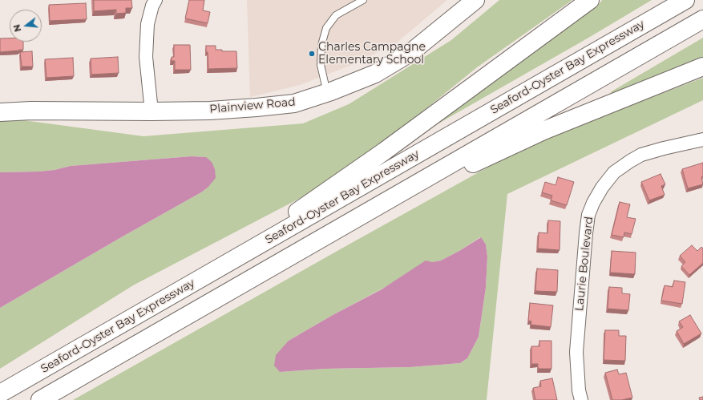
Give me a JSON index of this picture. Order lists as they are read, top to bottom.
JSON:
{
  "streets": {
    "main road": ["Seaford-Oyster Bay Expressway", "Plainview Road"],
    "street": ["Laurie Boulevard"]
  },
  "places": ["Charles Campagne Elementary School"],
  "north": "left"
}
